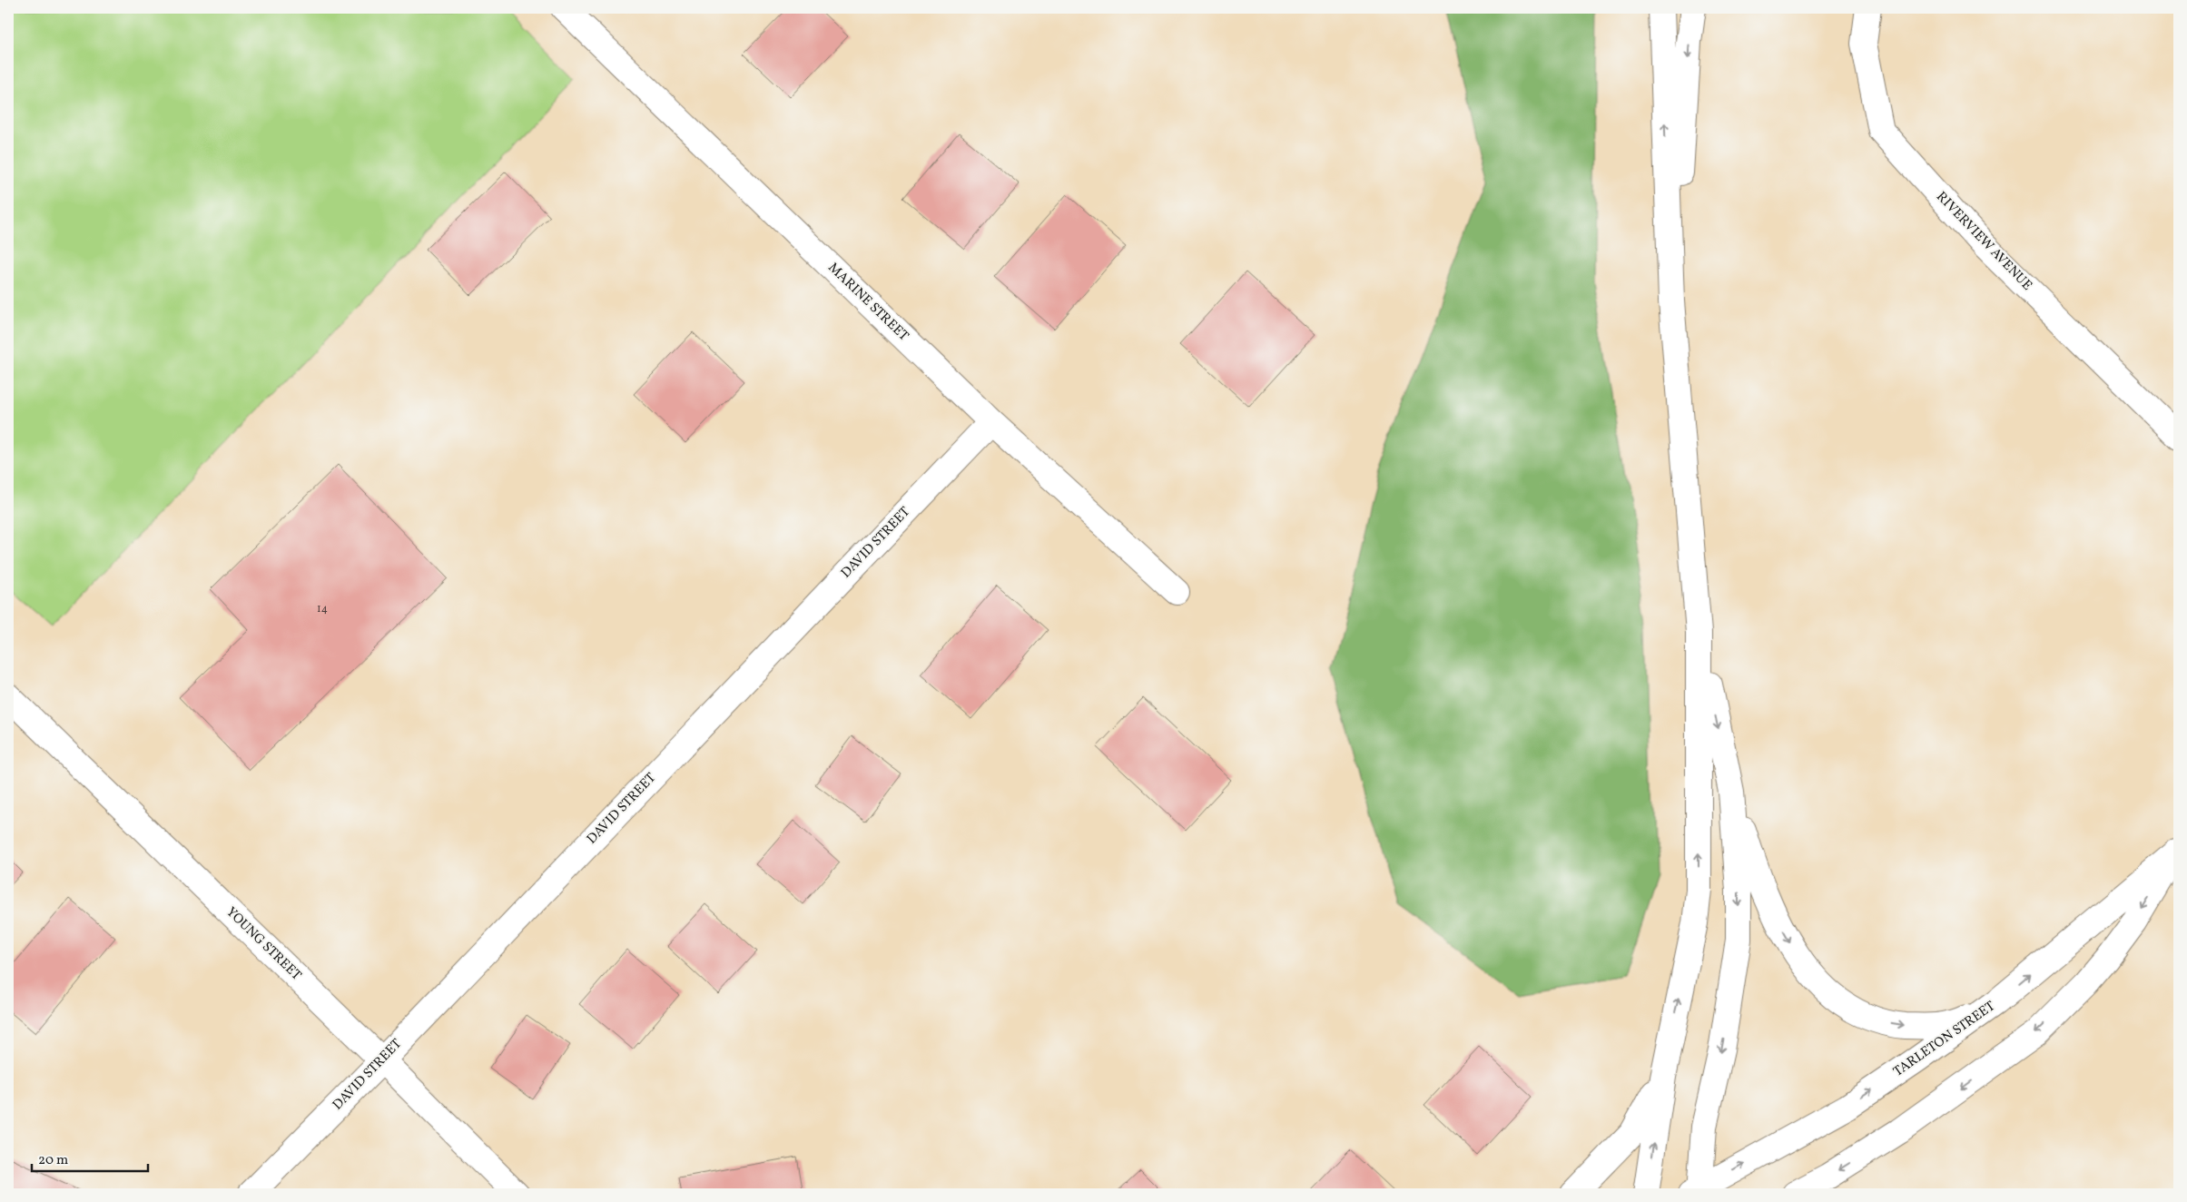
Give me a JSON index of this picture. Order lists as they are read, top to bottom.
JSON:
{
  "streets": {
    "main road": [
      "RIVERVIEW AVENUE",
      "MARINE STREET",
      "DAVID STREET",
      "YOUNG STREET",
      "TARLETON STREET"
    ]
  },
  "crossings": [
    ["MARINE STREET", "DAVID STREET"],
    ["DAVID STREET", "YOUNG STREET"]
  ],
  "house_numbers": ["14"],
  "scale_bar": "20 m"
}
